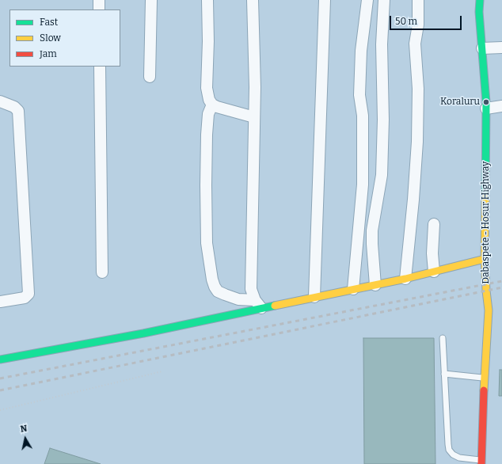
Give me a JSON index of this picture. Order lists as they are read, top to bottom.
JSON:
{
  "streets": {
    "main road": ["Dabaspete - Hosur Highway"]
  },
  "places": ["Koraluru"],
  "legend": ["Fast", "Slow", "Jam"],
  "scale_bar": "50 m",
  "north": "top"
}
